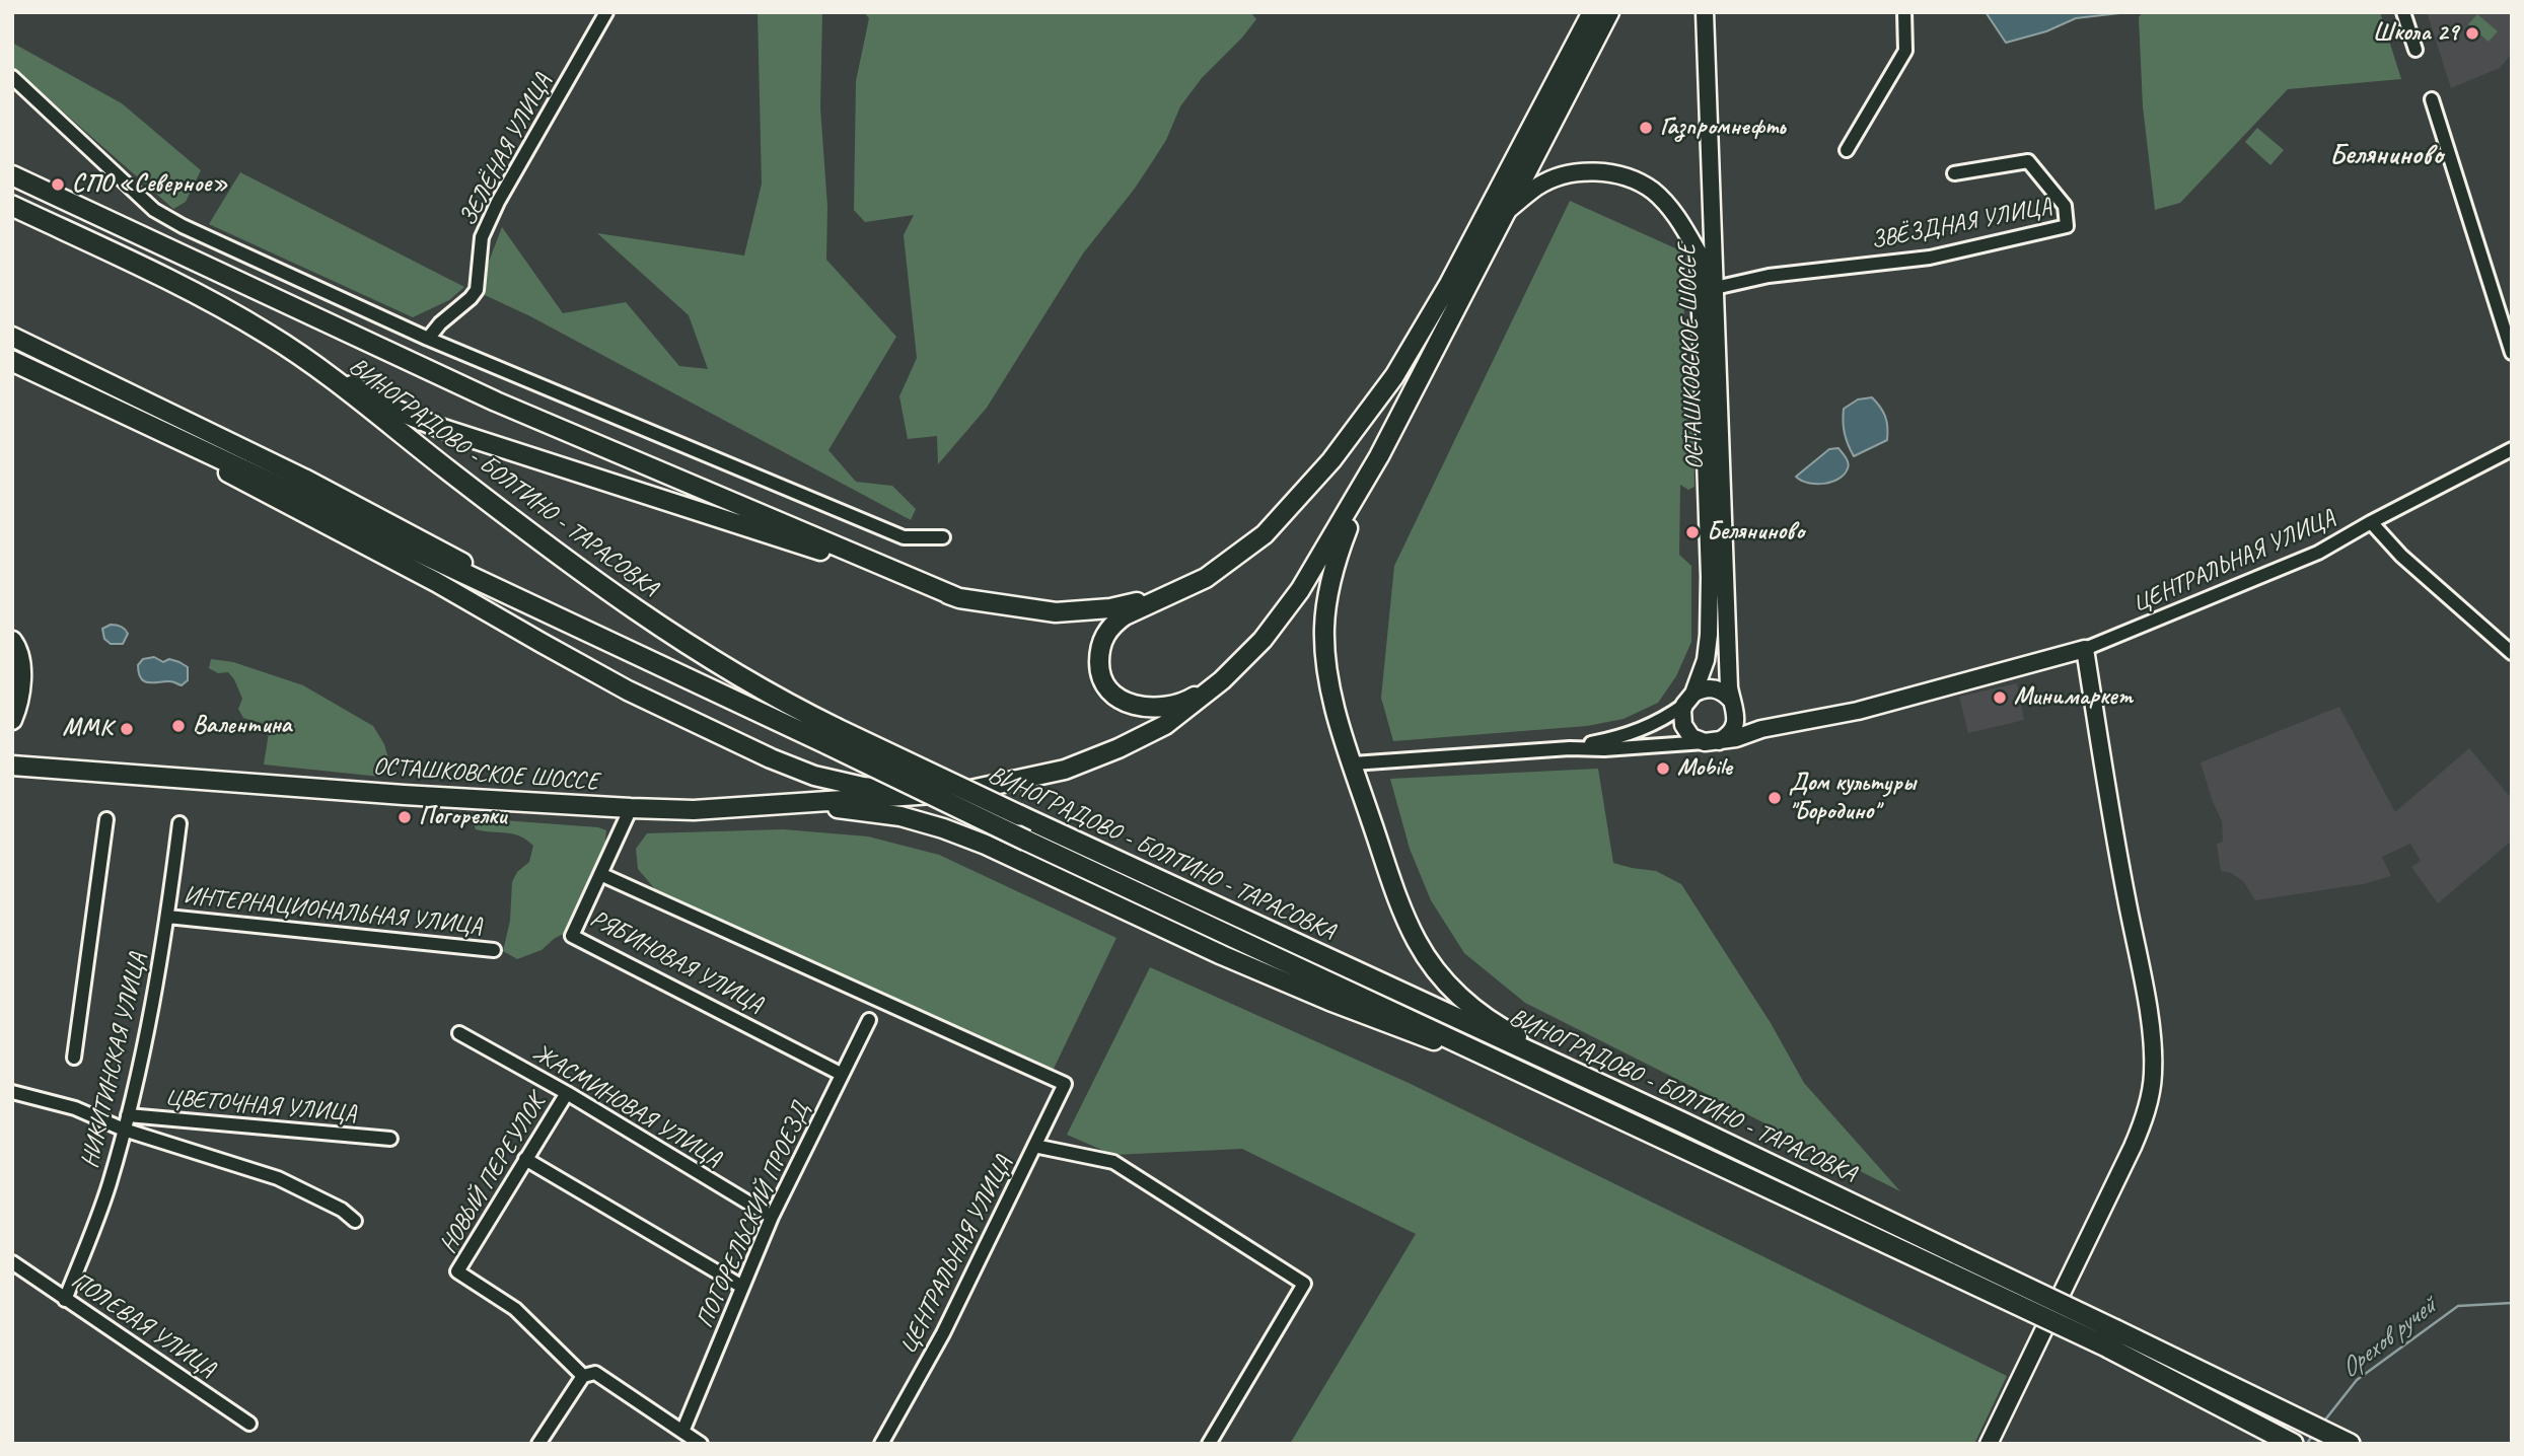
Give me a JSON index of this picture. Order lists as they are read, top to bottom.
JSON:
{
  "streets": {
    "main road": ["ОСТАШКОВСКОЕ ШОССЕ", "ВИНОГРАДОВО - БОЛТИНО - ТАРАСОВКА"],
    "street": [
      "ЗЕЛЁНАЯ УЛИЦА",
      "ЗВЁЗДНАЯ УЛИЦА",
      "ЦЕНТРАЛЬНАЯ УЛИЦА",
      "ИНТЕРНАЦИОНАЛЬНАЯ УЛИЦА",
      "РЯБИНОВАЯ УЛИЦА",
      "НИКИТИНСКАЯ УЛИЦА",
      "ЦВЕТОЧНАЯ УЛИЦА",
      "ЖАСМИНОВАЯ УЛИЦА",
      "НОВЫЙ ПЕРЕУЛОК",
      "ПОГОРЕЛЬСКИЙ ПРОЕЗД",
      "ПОЛЕВАЯ УЛИЦА"
    ]
  },
  "crossings": [
    ["ЗВЁЗДНАЯ УЛИЦА", "ОСТАШКОВСКОЕ ШОССЕ"],
    ["ОСТАШКОВСКОЕ ШОССЕ", "РЯБИНОВАЯ УЛИЦА"],
    ["ЦЕНТРАЛЬНАЯ УЛИЦА", "РЯБИНОВАЯ УЛИЦА"],
    ["ИНТЕРНАЦИОНАЛЬНАЯ УЛИЦА", "НИКИТИНСКАЯ УЛИЦА"],
    ["РЯБИНОВАЯ УЛИЦА", "ПОГОРЕЛЬСКИЙ ПРОЕЗД"],
    ["НИКИТИНСКАЯ УЛИЦА", "ЦВЕТОЧНАЯ УЛИЦА"],
    ["НИКИТИНСКАЯ УЛИЦА", "ПОЛЕВАЯ УЛИЦА"],
    ["ЖАСМИНОВАЯ УЛИЦА", "НОВЫЙ ПЕРЕУЛОК"],
    ["ЖАСМИНОВАЯ УЛИЦА", "ПОГОРЕЛЬСКИЙ ПРОЕЗД"],
    ["НОВЫЙ ПЕРЕУЛОК", "ПОГОРЕЛЬСКИЙ ПРОЕЗД"]
  ],
  "districts": ["Беляниново"],
  "water": ["Орехов ручей"],
  "places": [
    "Школа 29",
    "Газпромнефть",
    "СПО «Северное»",
    "Беляниново",
    "Минимаркет",
    "Валентина",
    "ММК",
    "Mobile",
    "Дом культуры \"Бородино\"",
    "Погорелки"
  ]
}
